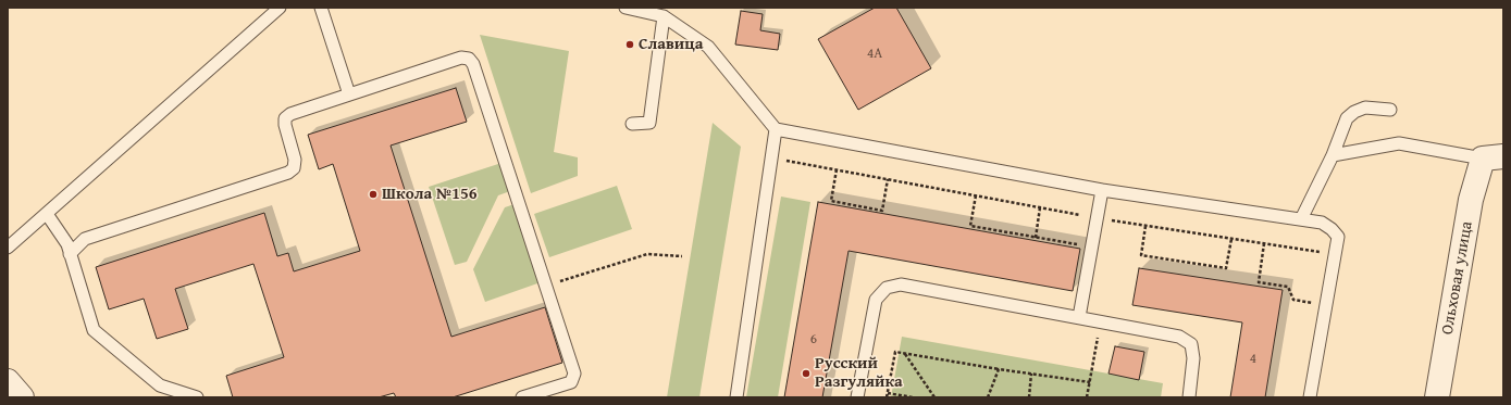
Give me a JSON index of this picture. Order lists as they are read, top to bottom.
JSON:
{
  "streets": {
    "street": ["Ольховая улица"]
  },
  "places": ["Славица", "Школа №156", "Русский Разгуляйка"],
  "house_numbers": ["4А", "6", "4"]
}
